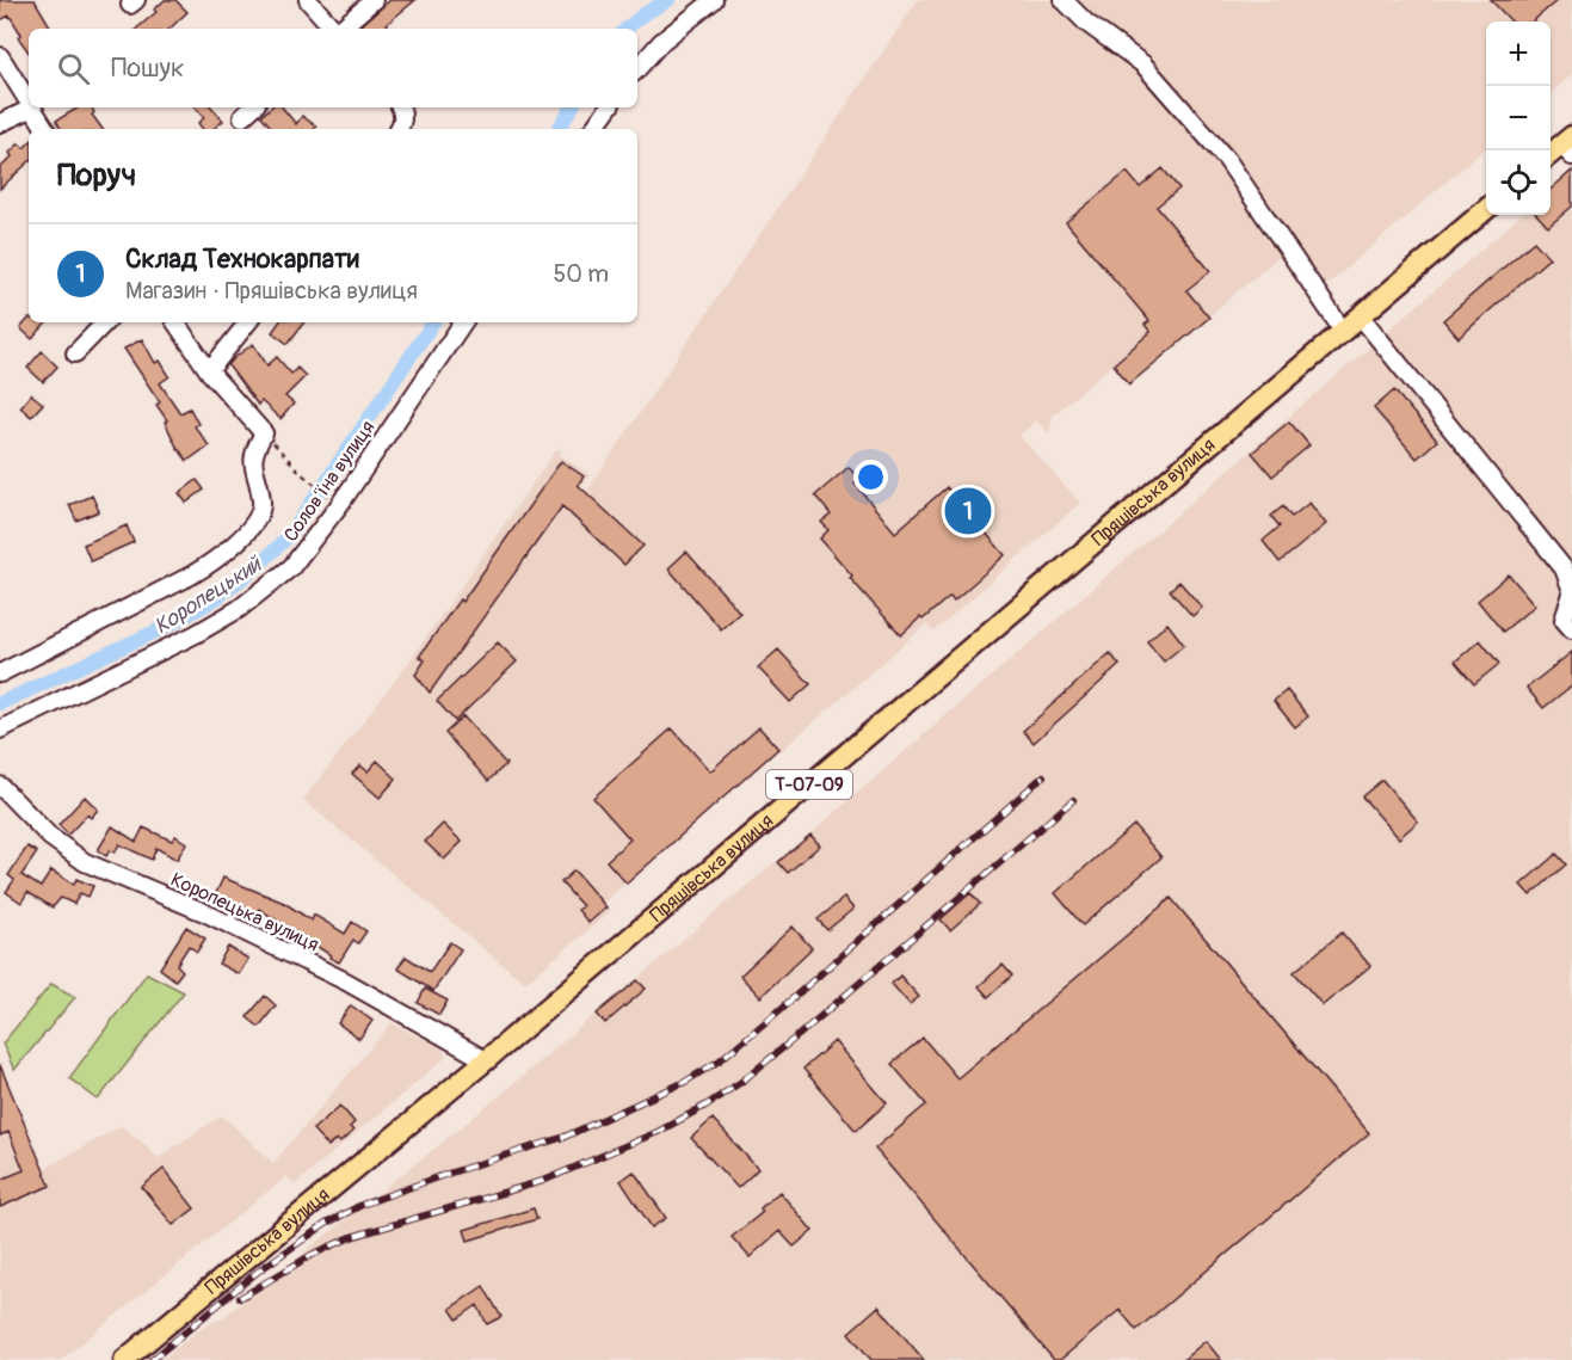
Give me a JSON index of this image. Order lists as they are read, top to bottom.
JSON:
{
  "streets": {
    "main road": ["Пряшівська вулиця", "Т-07-09"],
    "street": ["Соловʼїна вулиця", "Коропецька вулиця"]
  },
  "crossings": [
    ["Пряшівська вулиця", "Коропецька вулиця"]
  ],
  "water": ["Коропецький"],
  "page": {
    "map_buttons": ["+", "−"],
    "search": "Пошук",
    "heading": "Поруч",
    "list": [
      {
        "mark": "1",
        "name": "Склад Технокарпати",
        "note": "Магазин · Пряшівська вулиця",
        "value": "50 m"
      }
    ],
    "pins": "1"
  }
}
